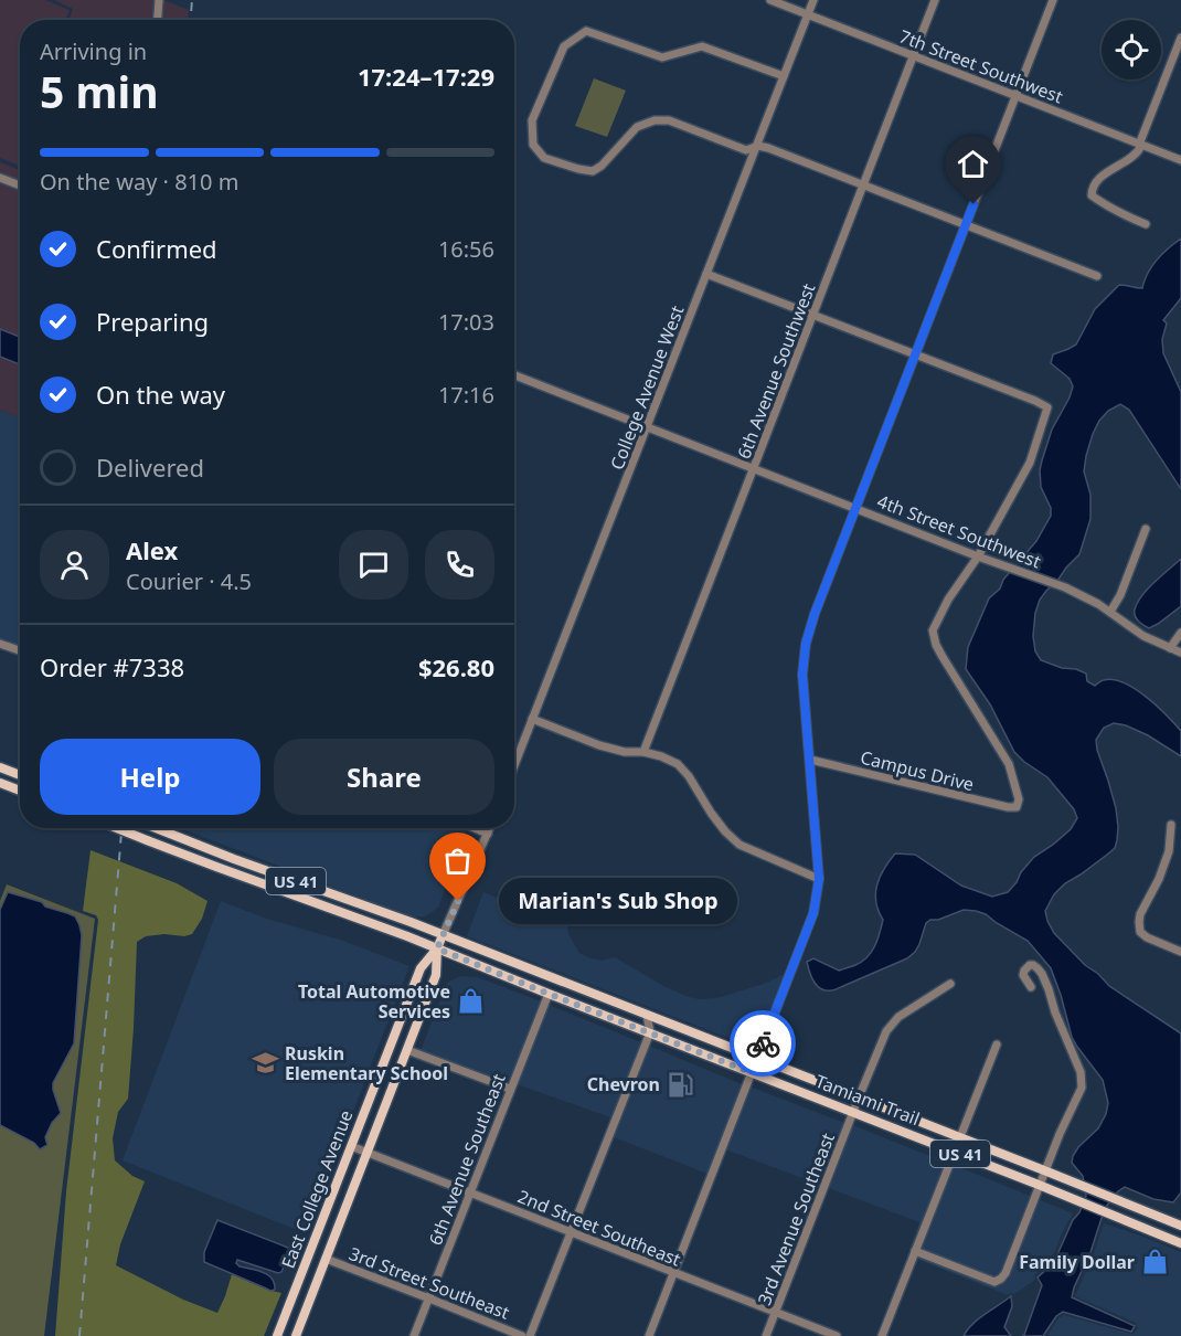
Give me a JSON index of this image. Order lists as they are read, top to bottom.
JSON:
{
  "streets": {
    "main road": ["US 41", "Tamiami Trail", "East College Avenue"],
    "street": [
      "7th Street Southwest",
      "6th Avenue Southwest",
      "College Avenue West",
      "4th Street Southwest",
      "Campus Drive",
      "6th Avenue Southeast",
      "3rd Avenue Southeast",
      "2nd Street Southeast",
      "3rd Street Southeast"
    ]
  },
  "crossings": [
    ["7th Street Southwest", "6th Avenue Southwest"],
    ["7th Street Southwest", "College Avenue West"],
    ["6th Avenue Southwest", "4th Street Southwest"],
    ["College Avenue West", "4th Street Southwest"],
    ["4th Street Southwest", "Campus Drive"],
    ["Tamiami Trail", "6th Avenue Southeast"],
    ["Tamiami Trail", "East College Avenue"],
    ["Tamiami Trail", "3rd Avenue Southeast"],
    ["6th Avenue Southeast", "2nd Street Southeast"],
    ["6th Avenue Southeast", "3rd Street Southeast"],
    ["East College Avenue", "2nd Street Southeast"],
    ["East College Avenue", "3rd Street Southeast"],
    ["3rd Avenue Southeast", "2nd Street Southeast"]
  ],
  "places": {
    "other": ["Marian's Sub Shop"],
    "shop": ["Total Automotive Services", "Family Dollar"],
    "school or university": ["Ruskin Elementary School"],
    "fuel station": ["Chevron"]
  },
  "page": {
    "heading": ["5 min", "Arriving in", "17:24–17:29"],
    "panel": [
      "Alex",
      "Courier · 4.5",
      "Order #7338",
      "$26.80"
    ],
    "bar": "On the way · 810 m",
    "list": [
      ["Confirmed", "16:56"],
      ["Preparing", "17:03"],
      ["On the way", "17:16"],
      "Delivered"
    ],
    "buttons": ["Help", "Share"],
    "bubble": "Marian's Sub Shop"
  }
}
